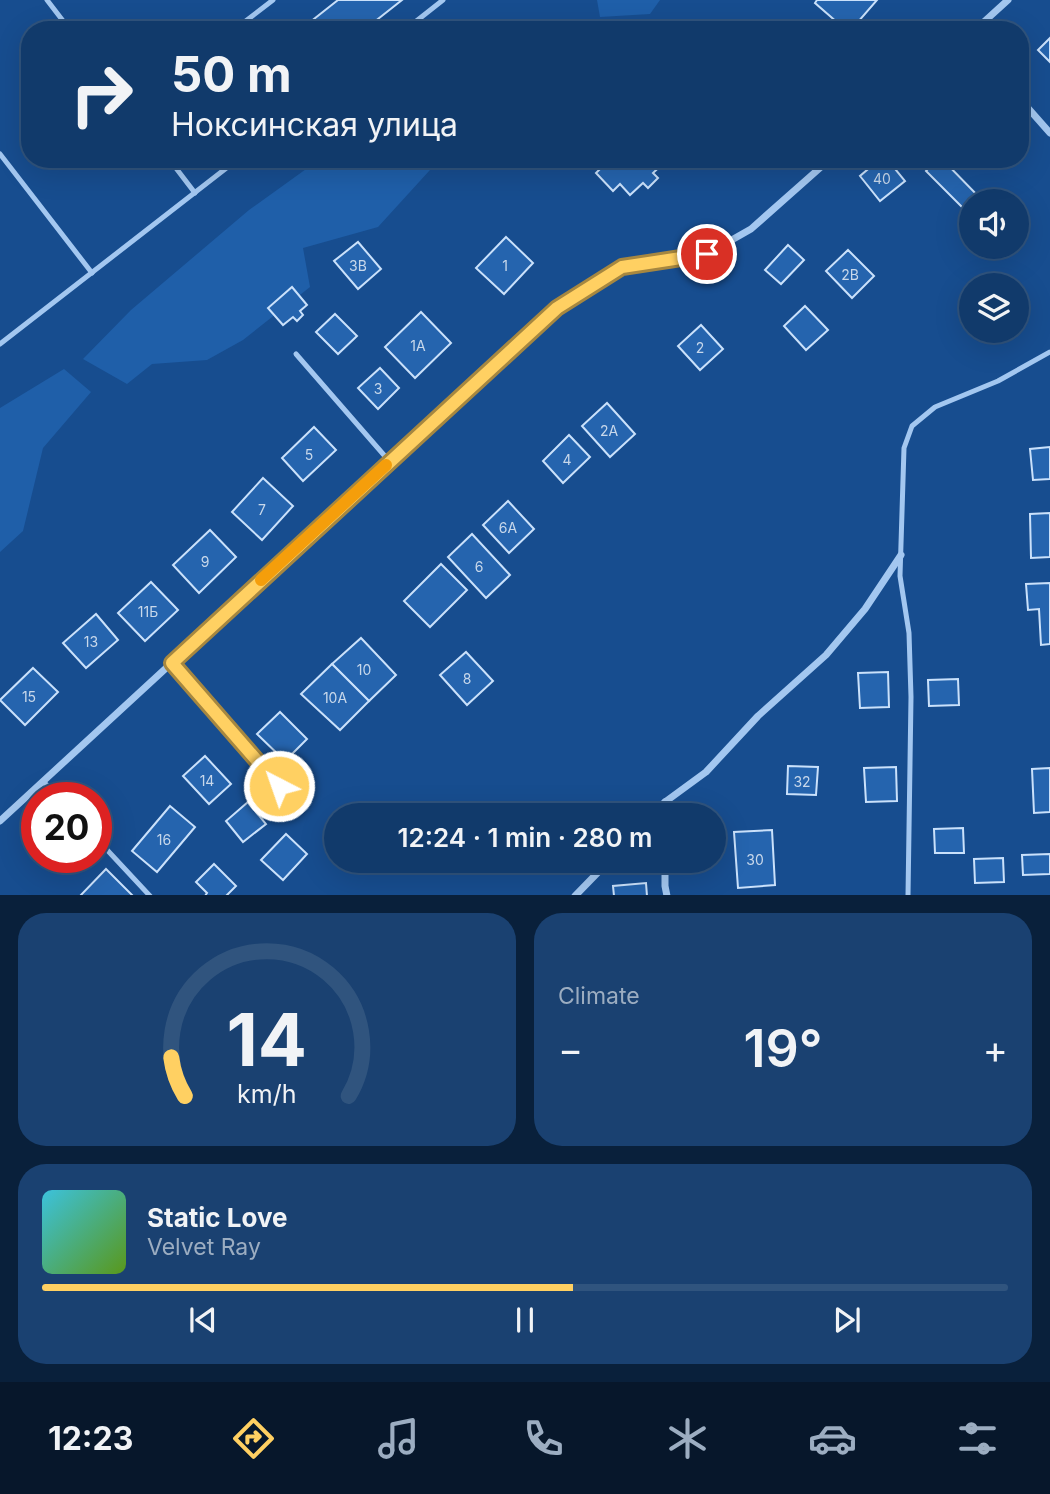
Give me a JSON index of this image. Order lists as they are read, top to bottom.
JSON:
{
  "house_numbers": [
    "40",
    "3В",
    "1",
    "2В",
    "1А",
    "2",
    "3",
    "2А",
    "5",
    "4",
    "7",
    "6А",
    "9",
    "6",
    "11Б",
    "13",
    "10",
    "8",
    "15",
    "10А",
    "14",
    "32",
    "16",
    "30"
  ],
  "page": {
    "turn": ["50 m", "Ноксинская улица"],
    "limit": "20",
    "trip": "12:24 · 1 min · 280 m",
    "tile": "Climate",
    "heat": ["−", "19°", "+"],
    "song": ["Static Love", "Velvet Ray"],
    "tabs": "12:23",
    "gauge": ["14", "km/h"]
  }
}
